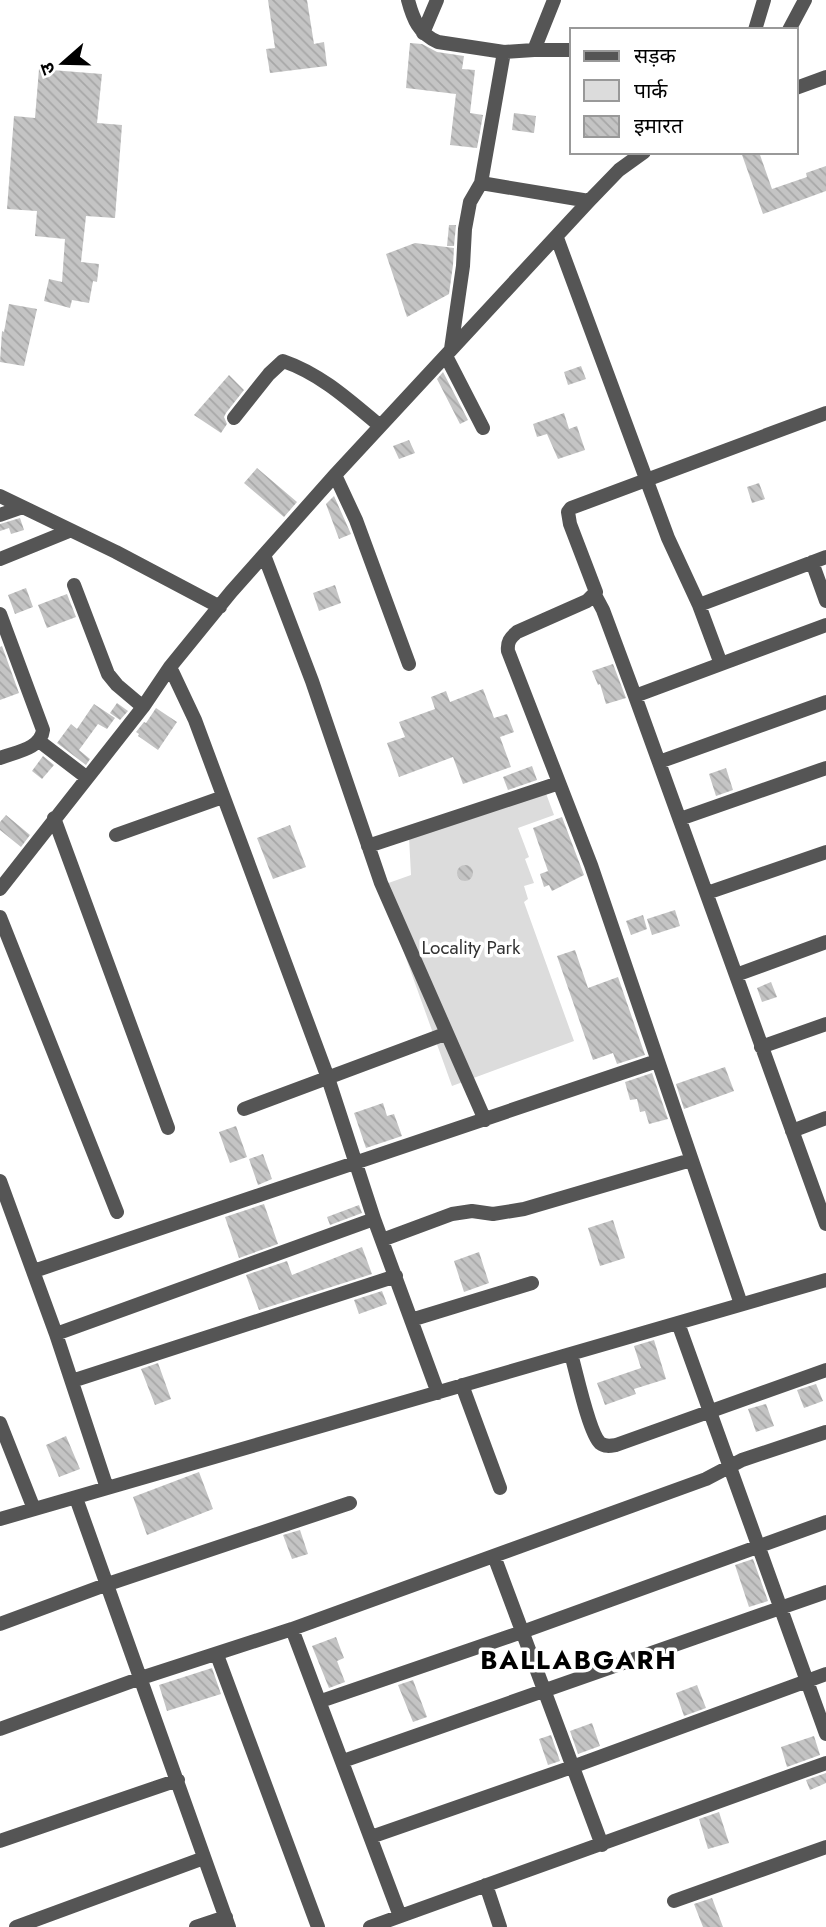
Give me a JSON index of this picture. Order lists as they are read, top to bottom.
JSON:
{
  "districts": ["BALLABGARH"],
  "parks": ["Locality Park"],
  "legend": ["सड़क", "पार्क", "इमारत"],
  "north": "left"
}
